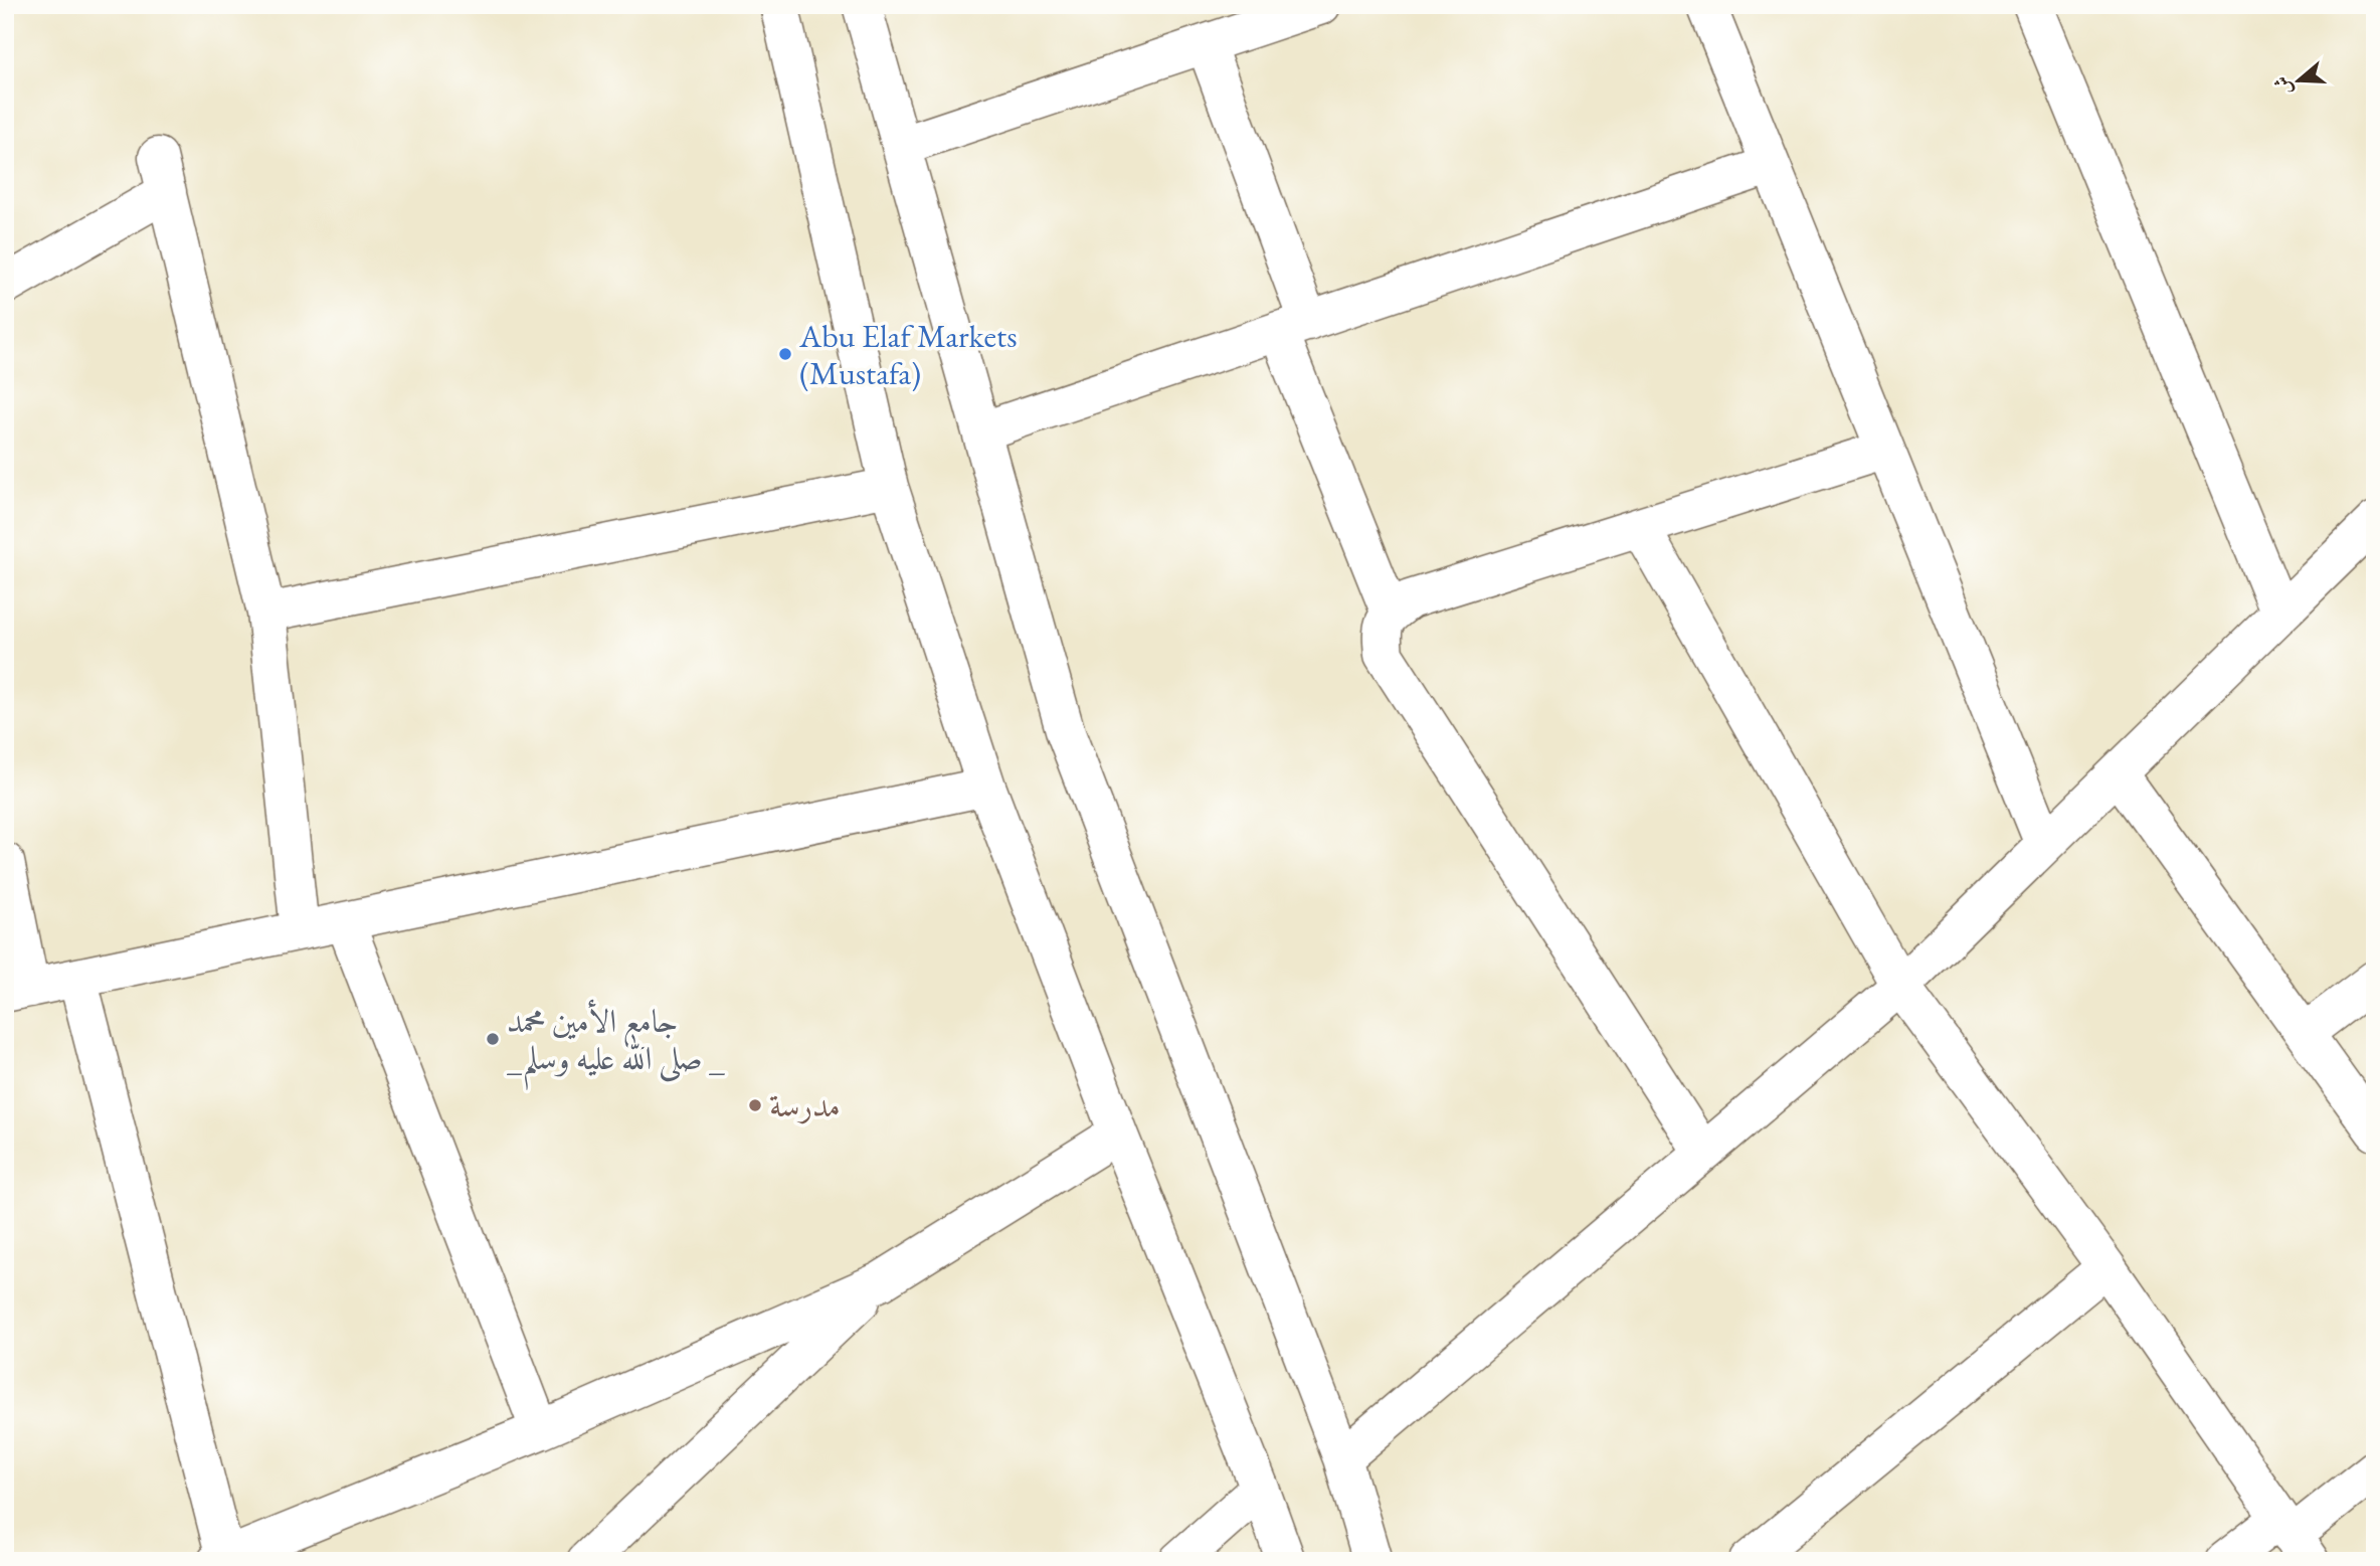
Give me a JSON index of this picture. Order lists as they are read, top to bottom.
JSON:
{
  "places": ["Abu Elaf Markets (Mustafa)", "جامع الأمين محمد _صلى الله عليه وسلم _", "مدرسة"],
  "north": "left"
}
